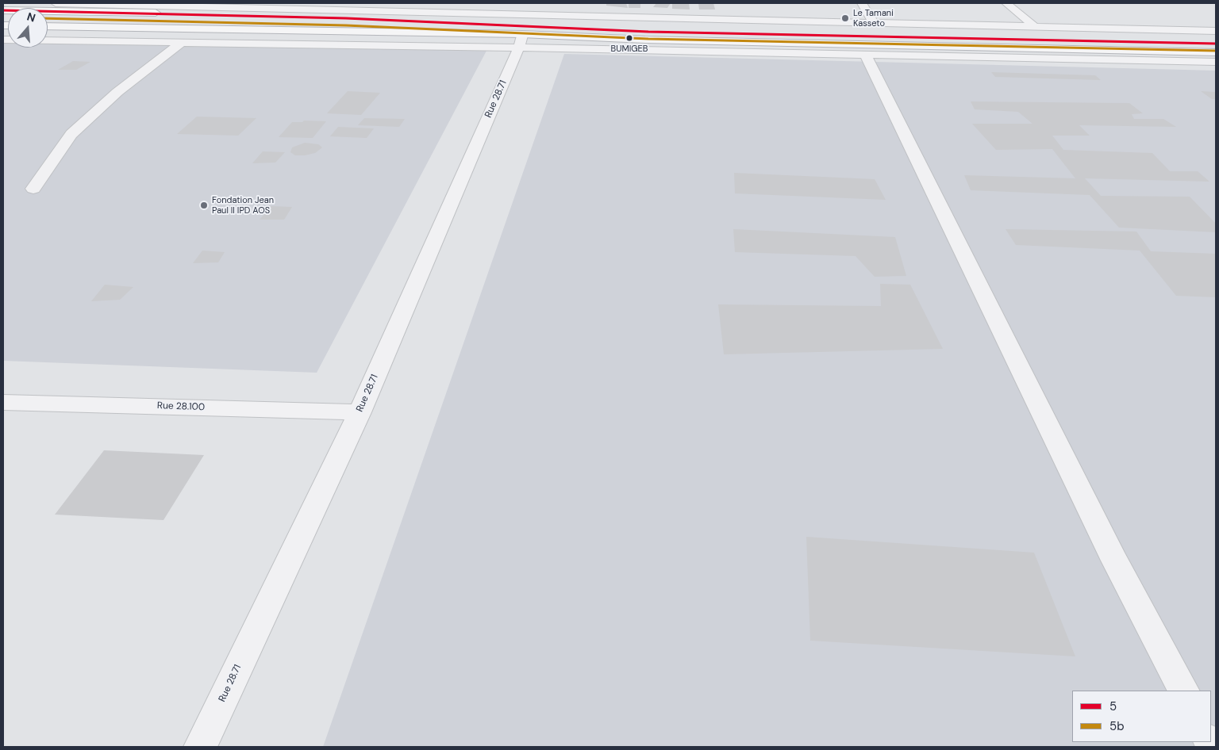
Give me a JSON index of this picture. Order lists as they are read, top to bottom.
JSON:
{
  "streets": {
    "street": ["Rue 28.71", "Rue 28.100"]
  },
  "crossings": [
    ["Rue 28.71", "Rue 28.100"]
  ],
  "places": ["Le Tamani Kasseto", "BUMIGEB", "Fondation Jean Paul II IPD AOS"],
  "lines": ["transit line 5", "transit line 5b"],
  "legend": ["5", "5b"],
  "north": "top"
}
